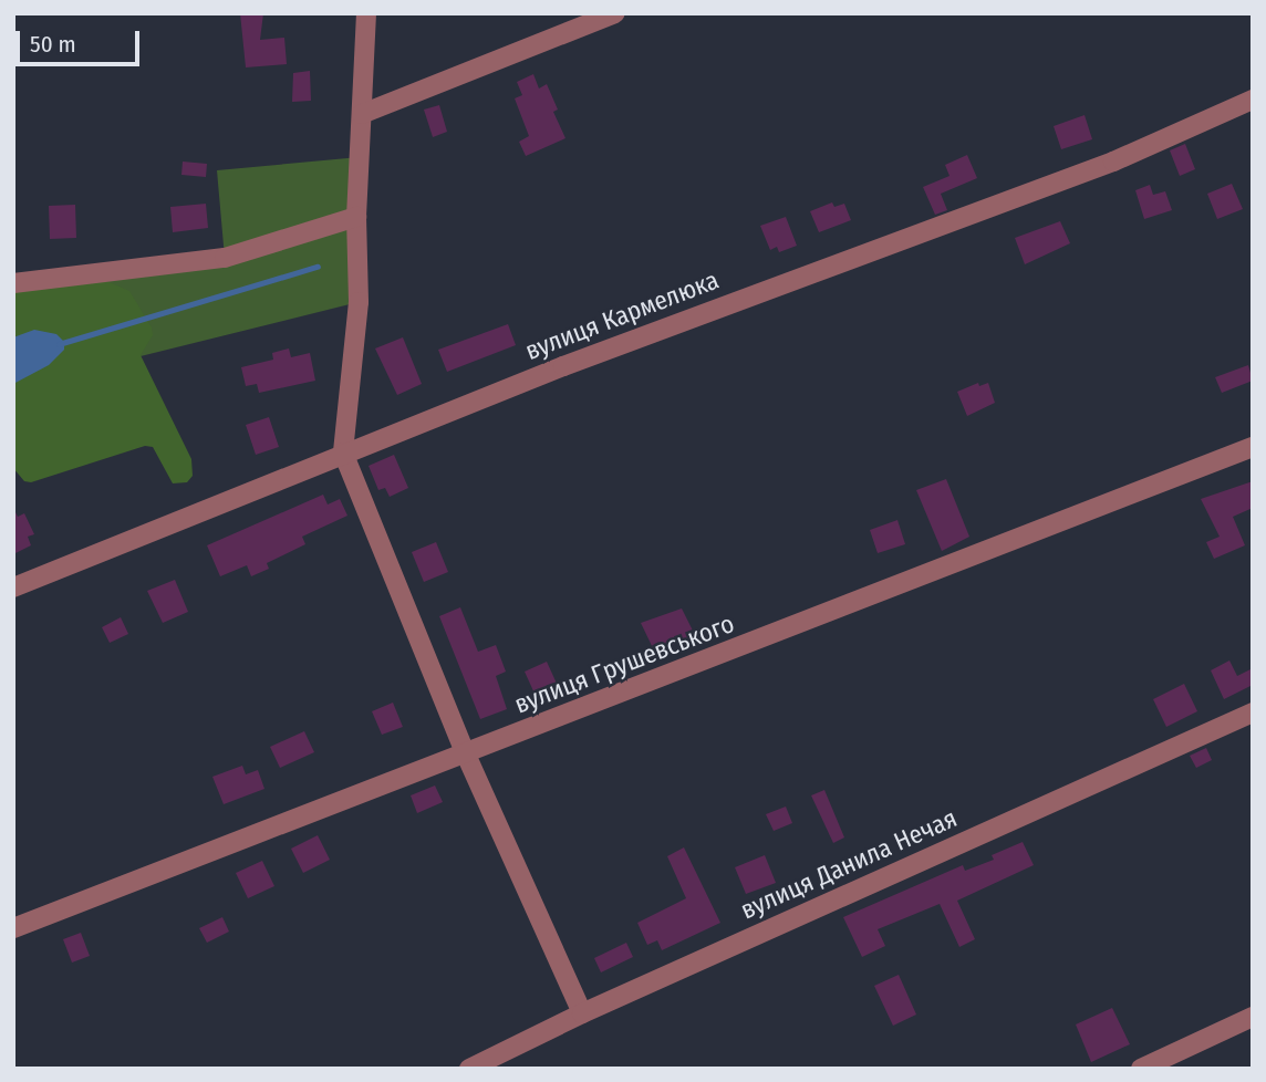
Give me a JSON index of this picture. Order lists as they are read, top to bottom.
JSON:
{
  "streets": {
    "street": ["вулиця Кармелюка", "вулиця Грушевського", "вулиця Данила Нечая"]
  },
  "scale_bar": "50 m"
}
